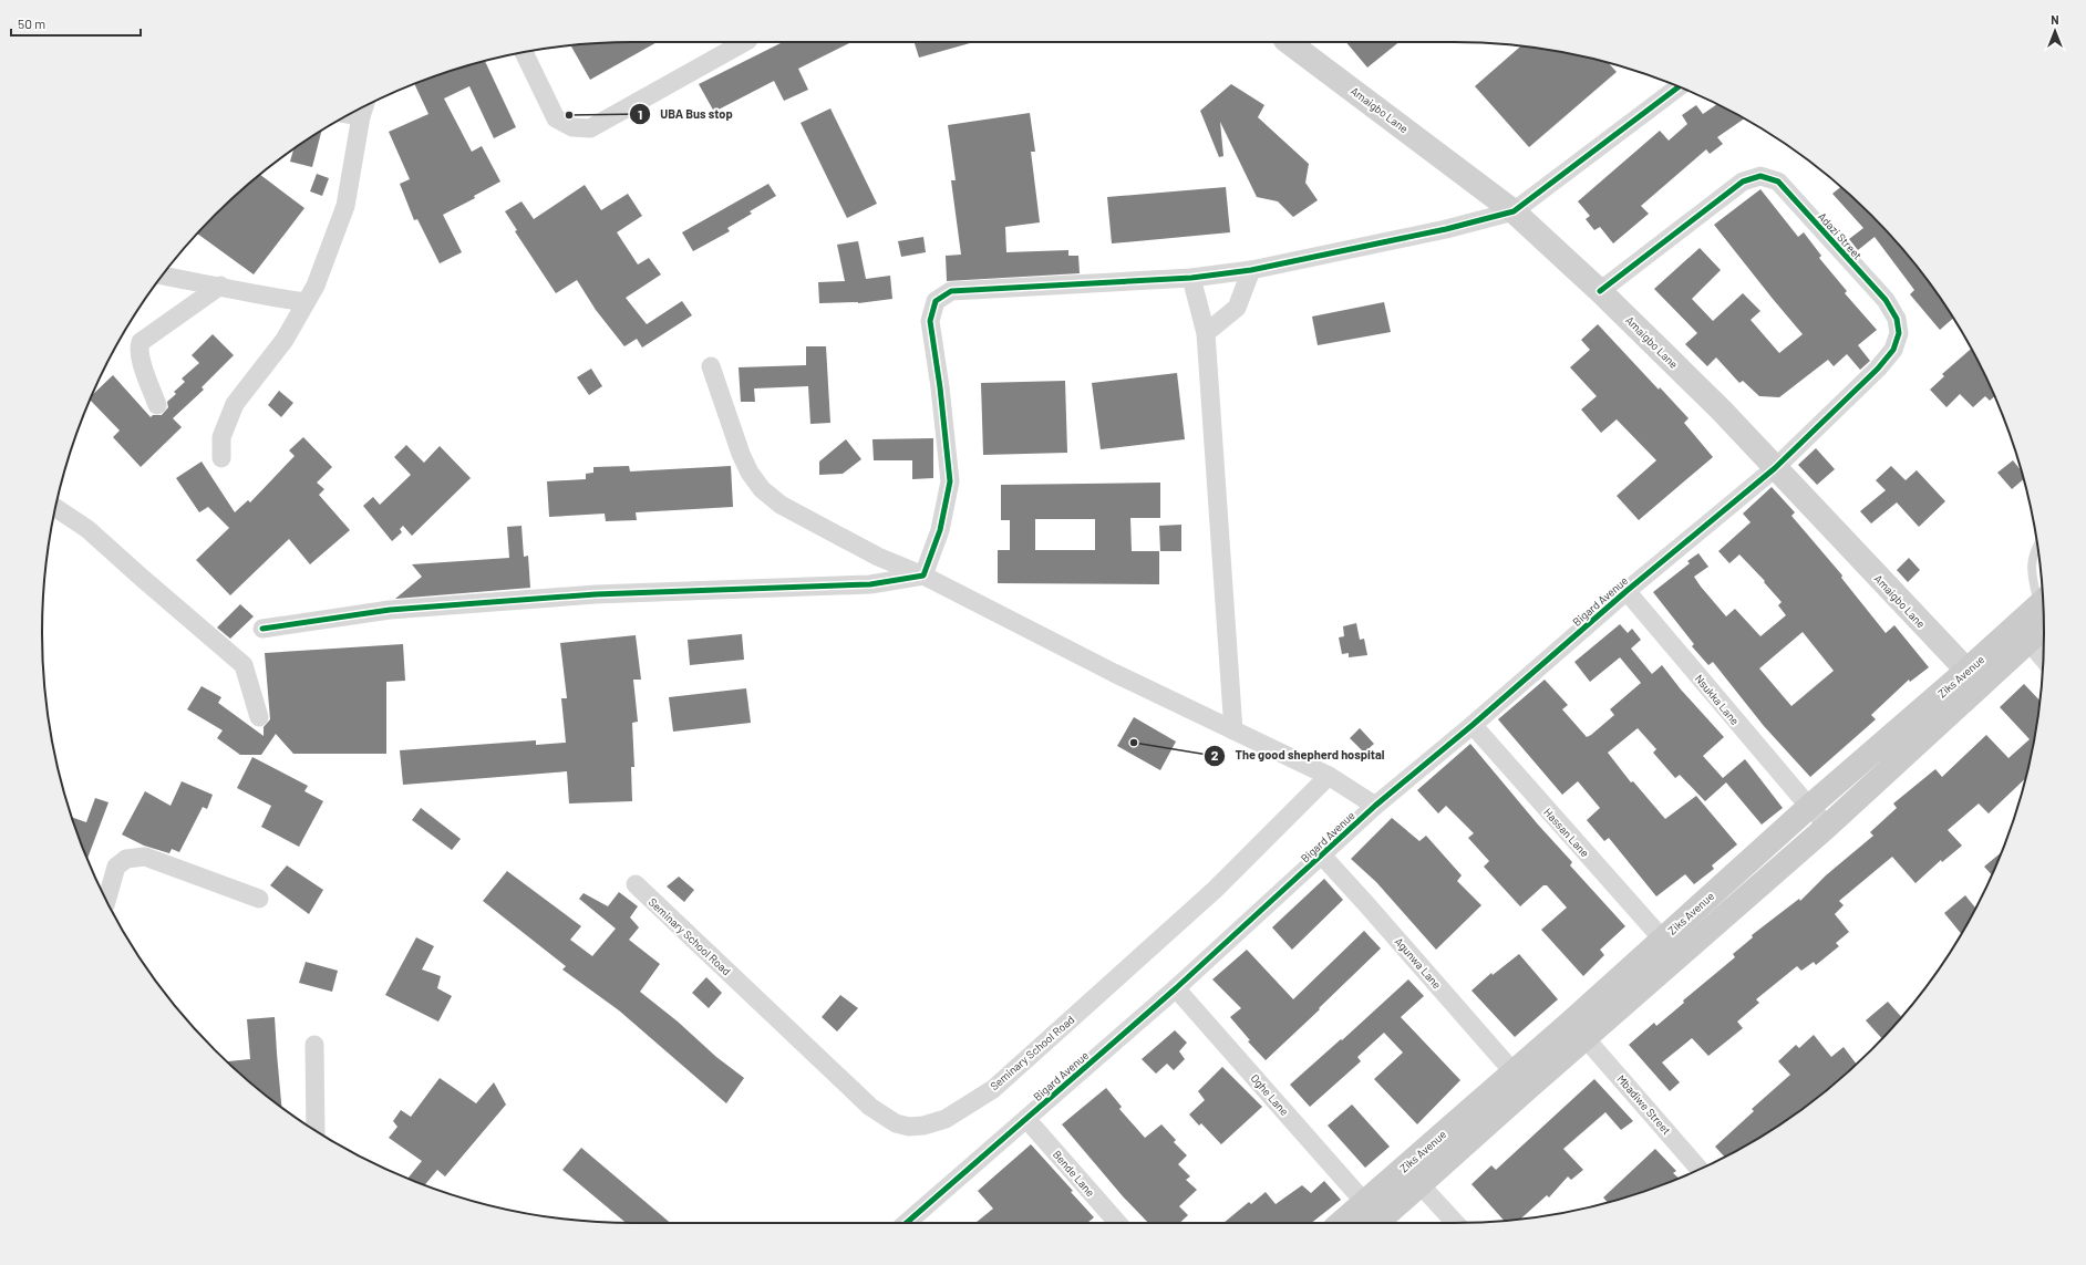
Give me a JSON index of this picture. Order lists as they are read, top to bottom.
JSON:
{
  "streets": {
    "main road": ["Amaigbo Lane", "Ziks Avenue"],
    "street": [
      "Adazi Street",
      "Bigard Avenue",
      "Nsukka Lane",
      "Hassan Lane",
      "Seminary School Road",
      "Agunwa Lane",
      "Oghe Lane",
      "Mbadiwe Street",
      "Bende Lane"
    ]
  },
  "crossings": [
    ["Amaigbo Lane", "Adazi Street"],
    ["Amaigbo Lane", "Bigard Avenue"],
    ["Amaigbo Lane", "Ziks Avenue"],
    ["Adazi Street", "Bigard Avenue"],
    ["Bigard Avenue", "Nsukka Lane"],
    ["Bigard Avenue", "Hassan Lane"],
    ["Bigard Avenue", "Agunwa Lane"],
    ["Bigard Avenue", "Oghe Lane"],
    ["Bigard Avenue", "Bende Lane"],
    ["Ziks Avenue", "Nsukka Lane"],
    ["Ziks Avenue", "Hassan Lane"],
    ["Ziks Avenue", "Agunwa Lane"],
    ["Ziks Avenue", "Oghe Lane"],
    ["Ziks Avenue", "Mbadiwe Street"]
  ],
  "places": ["UBA Bus stop", "The good shepherd hospital"],
  "scale_bar": "50 m",
  "north": "top"
}
